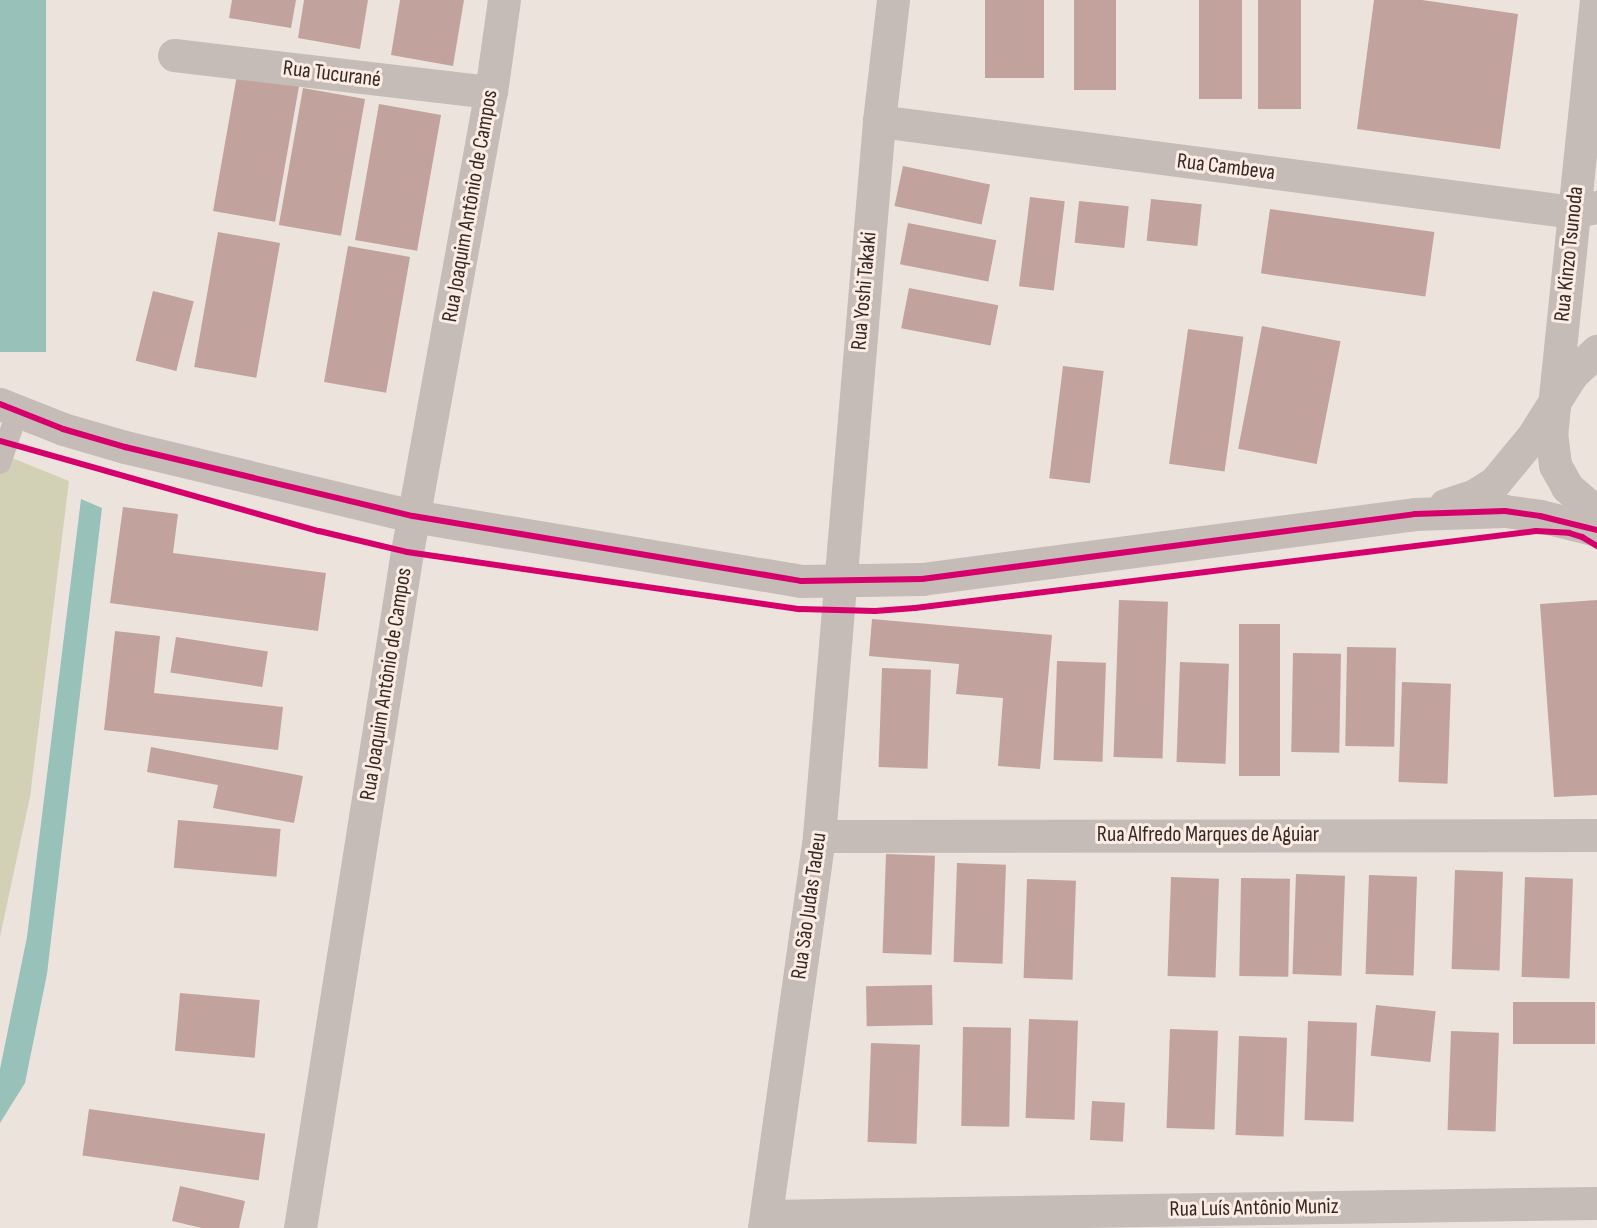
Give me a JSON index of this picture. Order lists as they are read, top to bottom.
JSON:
{
  "streets": {
    "street": [
      "Rua Tucurané",
      "Rua Cambeva",
      "Rua Joaquim Antônio de Campos",
      "Rua Kinzo Tsunoda",
      "Rua Yoshi Takaki",
      "Rua Alfredo Marques de Aguiar",
      "Rua São Judas Tadeu",
      "Rua Luís Antônio Muniz"
    ]
  },
  "crossings": [
    ["Rua Tucurané", "Rua Joaquim Antônio de Campos"],
    ["Rua Cambeva", "Rua Kinzo Tsunoda"],
    ["Rua Cambeva", "Rua Yoshi Takaki"],
    ["Rua Yoshi Takaki", "Rua São Judas Tadeu"],
    ["Rua Alfredo Marques de Aguiar", "Rua São Judas Tadeu"],
    ["Rua São Judas Tadeu", "Rua Luís Antônio Muniz"]
  ]
}
